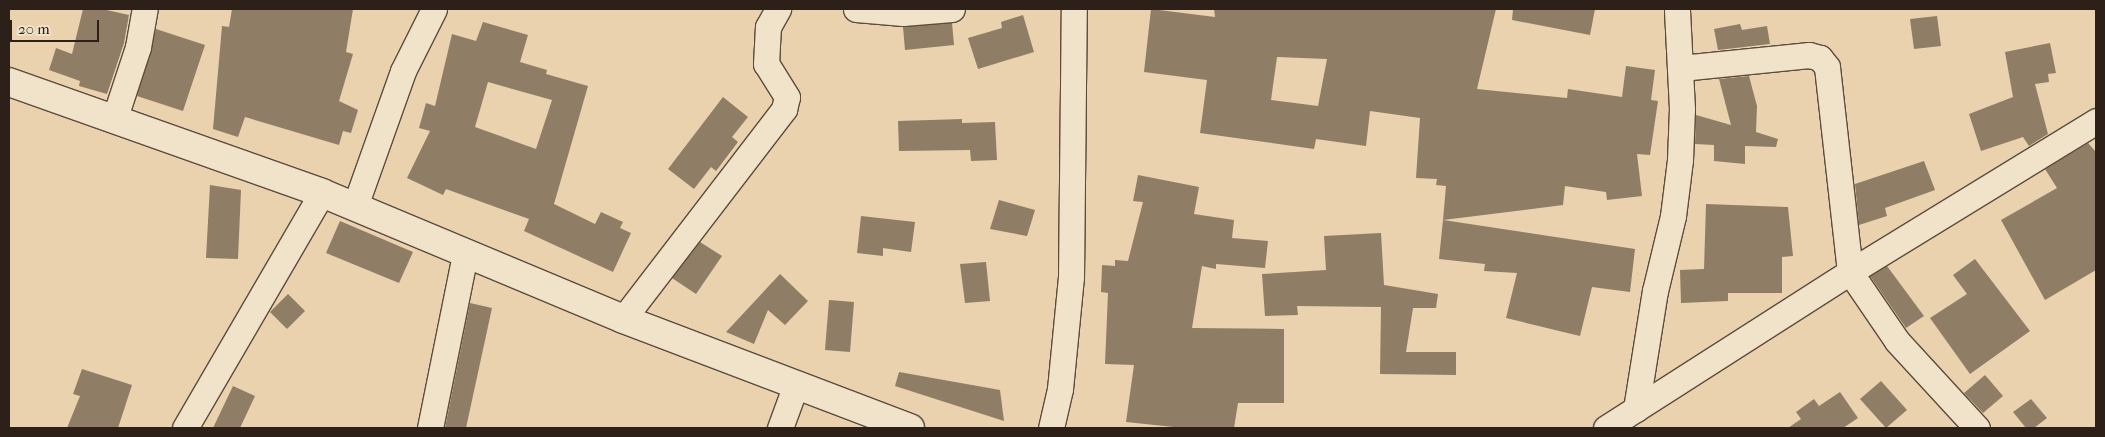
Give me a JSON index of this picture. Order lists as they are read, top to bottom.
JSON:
{
  "scale_bar": "20 m"
}
